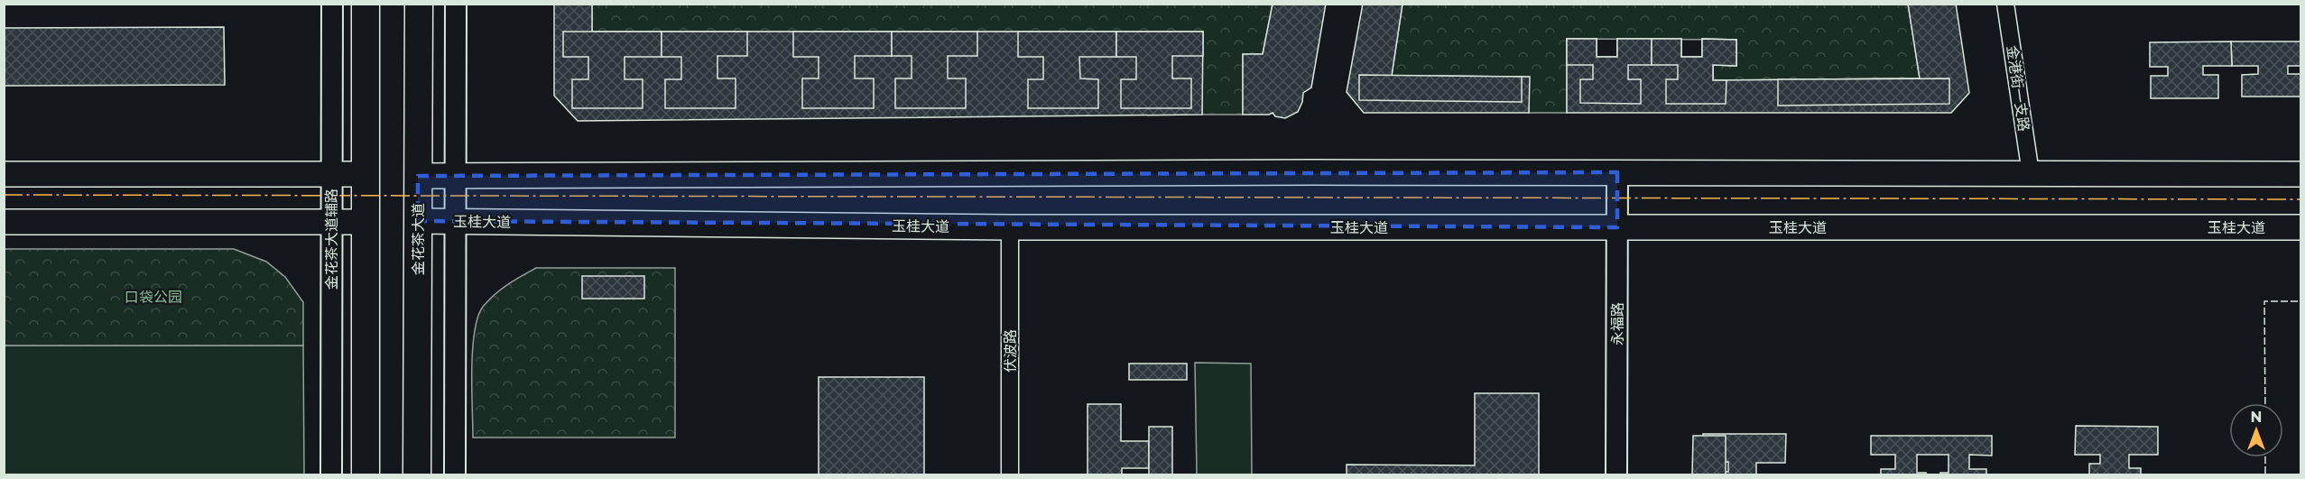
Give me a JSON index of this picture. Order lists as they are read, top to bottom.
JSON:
{
  "streets": {
    "main road": ["玉桂大道", "金花茶大道"],
    "street": [
      "金港街一支路",
      "金花茶大道辅路",
      "永福路",
      "伏波路"
    ]
  },
  "crossings": [
    ["玉桂大道", "金花茶大道"],
    ["玉桂大道", "永福路"],
    ["玉桂大道", "伏波路"]
  ],
  "parks": ["口袋公园"],
  "north": "top"
}
